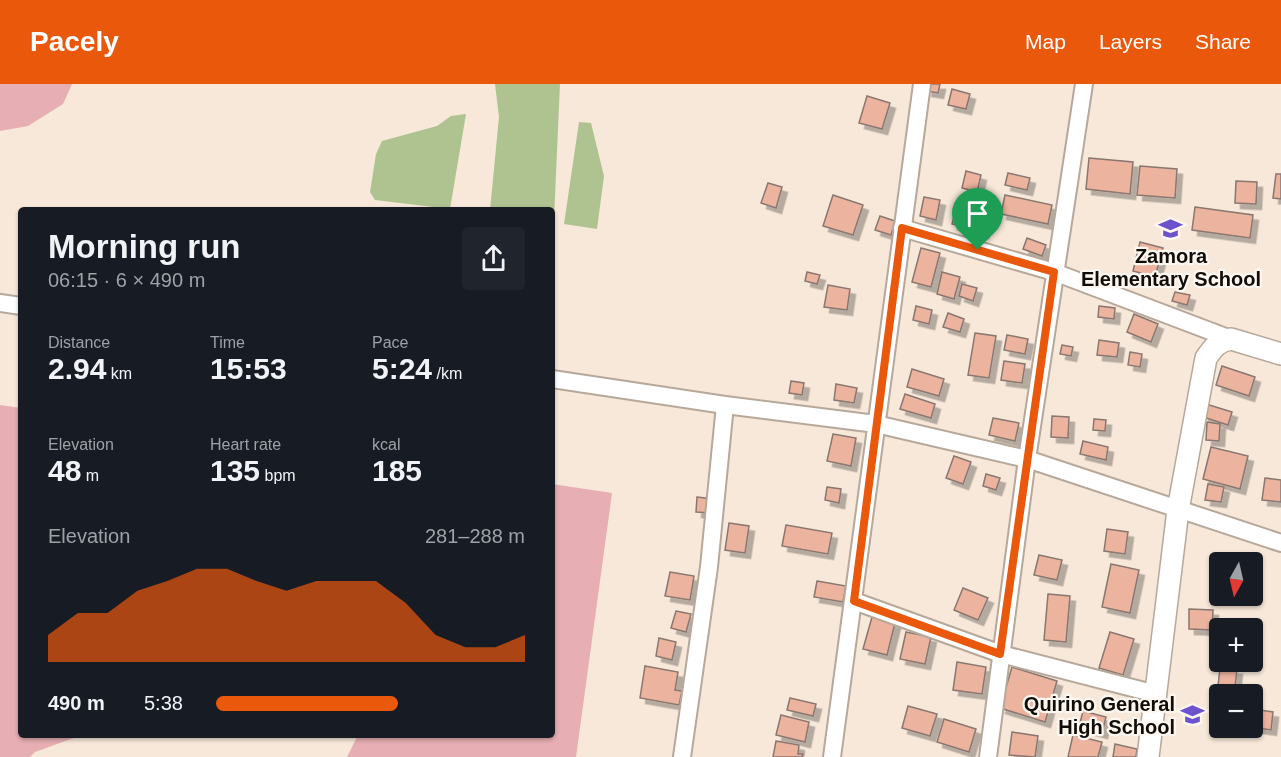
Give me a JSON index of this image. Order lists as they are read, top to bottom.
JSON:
{
  "places": {
    "school or university": ["Zamora Elementary School", "Quirino General High School"]
  },
  "north": "bottom",
  "page": {
    "header": "Pacely",
    "nav": ["Map", "Layers", "Share"],
    "heading": ["Morning run", "06:15 · 6 × 490 m"],
    "stats": [
      ["Distance", "2.94 km"],
      ["Time", "15:53"],
      ["Pace", "5:24 /km"],
      ["Elevation", "48 m"],
      ["Heart rate", "135 bpm"],
      ["kcal", "185"]
    ],
    "chart": ["Elevation", "281–288 m"],
    "map_buttons": ["+", "−"],
    "list": [
      {
        "name": "490 m",
        "note": "5:38"
      }
    ]
  }
}
